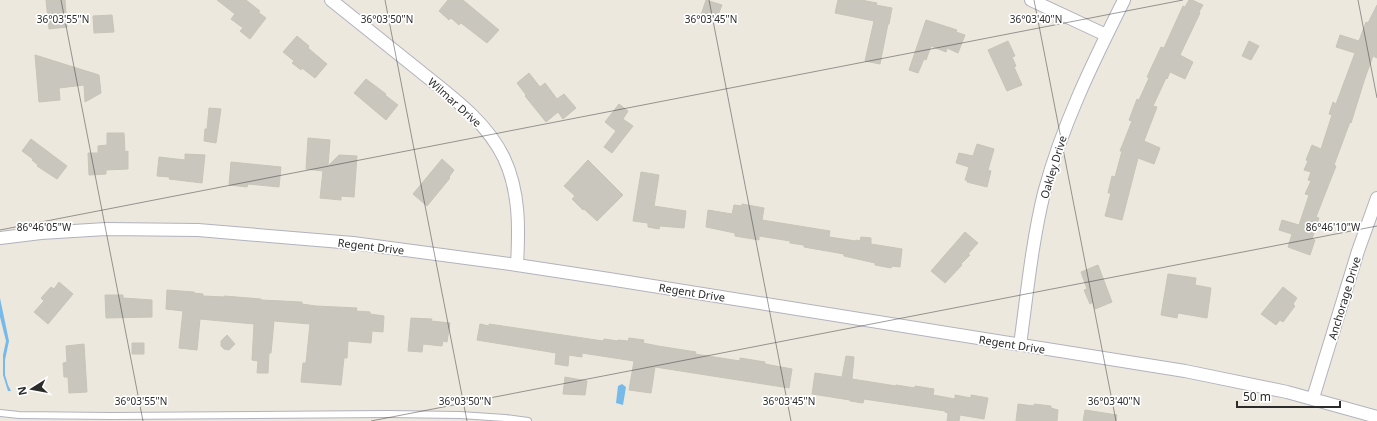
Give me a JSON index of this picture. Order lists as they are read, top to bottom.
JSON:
{
  "streets": {
    "street": [
      "Wilmar Drive",
      "Oakley Drive",
      "Regent Drive",
      "Anchorage Drive"
    ]
  },
  "crossings": [
    ["Wilmar Drive", "Regent Drive"],
    ["Oakley Drive", "Regent Drive"],
    ["Regent Drive", "Anchorage Drive"]
  ],
  "scale_bar": "50 m",
  "north": "left",
  "coordinates": [
    "36°03'55\"N",
    "36°03'50\"N",
    "36°03'45\"N",
    "36°03'40\"N",
    "86°46'10\"W",
    "86°46'05\"W"
  ]
}
